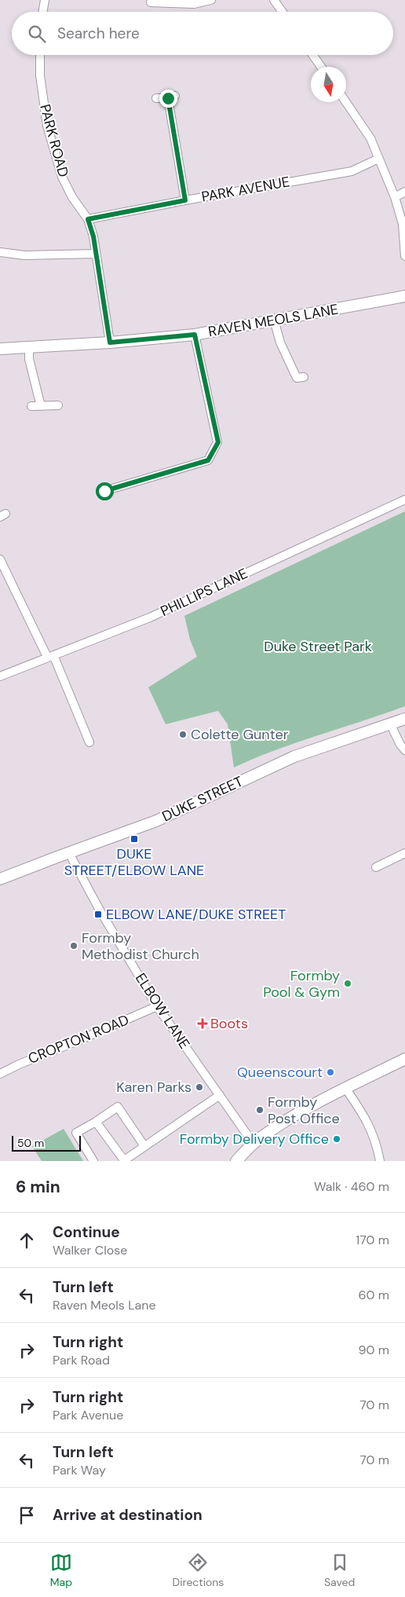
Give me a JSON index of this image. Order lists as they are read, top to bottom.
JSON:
{
  "streets": {
    "street": [
      "PARK ROAD",
      "PARK AVENUE",
      "RAVEN MEOLS LANE",
      "PHILLIPS LANE",
      "DUKE STREET",
      "ELBOW LANE",
      "CROPTON ROAD"
    ]
  },
  "crossings": [
    ["PARK ROAD", "PARK AVENUE"],
    ["PARK ROAD", "RAVEN MEOLS LANE"],
    ["DUKE STREET", "ELBOW LANE"],
    ["ELBOW LANE", "CROPTON ROAD"]
  ],
  "parks": ["Duke Street Park"],
  "places": {
    "other": [
      "Colette Gunter",
      "Formby Methodist Church",
      "Formby Pool & Gym",
      "Queenscourt",
      "Karen Parks",
      "Formby Post Office",
      "Formby Delivery Office"
    ],
    "transit": ["DUKE STREET/ELBOW LANE", "ELBOW LANE/DUKE STREET"],
    "health": ["Boots"]
  },
  "scale_bar": "50 m",
  "north": "bottom",
  "page": {
    "search": "Search here",
    "scale": "50 m",
    "heading": ["6 min", "Walk · 460 m"],
    "list": [
      ["Continue", "Walker Close", "170 m"],
      ["Turn left", "Raven Meols Lane", "60 m"],
      ["Turn right", "Park Road", "90 m"],
      ["Turn right", "Park Avenue", "70 m"],
      ["Turn left", "Park Way", "70 m"],
      "Arrive at destination"
    ],
    "nav": ["Map", "Directions", "Saved"]
  }
}
